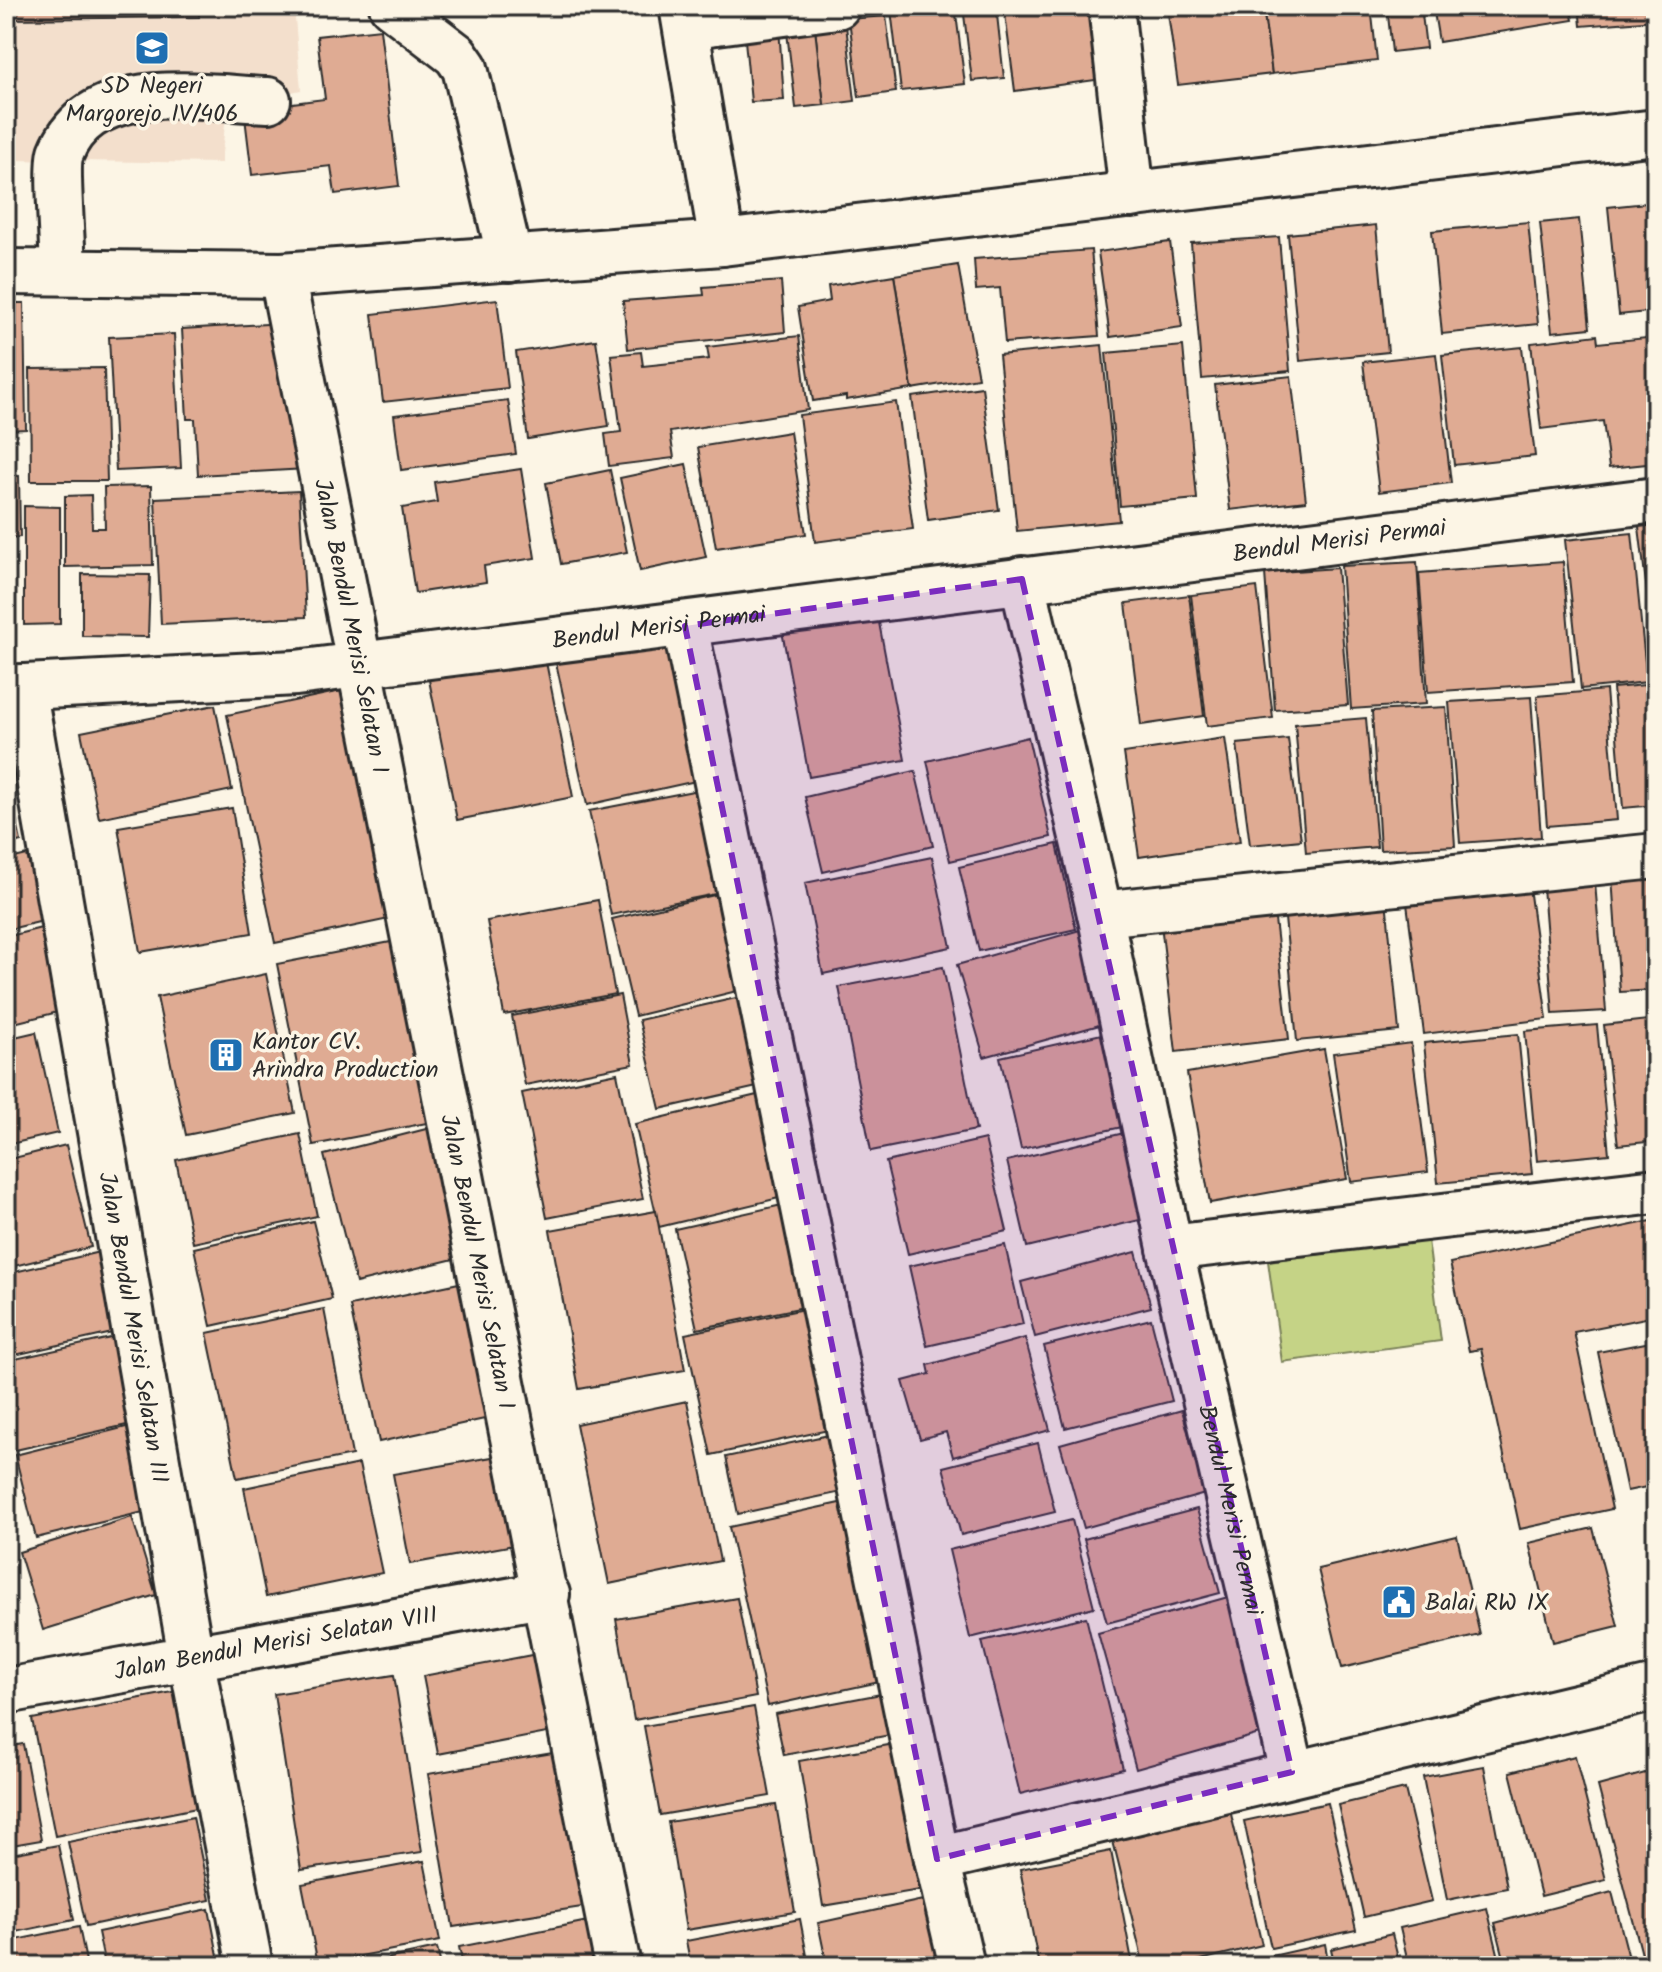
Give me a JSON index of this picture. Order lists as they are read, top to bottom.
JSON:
{
  "streets": {
    "street": [
      "Bendul Merisi Permai",
      "Jalan Bendul Merisi Selatan I",
      "Jalan Bendul Merisi Selatan III",
      "Jalan Bendul Merisi Selatan VIII"
    ]
  },
  "crossings": [
    ["Bendul Merisi Permai", "Jalan Bendul Merisi Selatan I"],
    ["Bendul Merisi Permai", "Jalan Bendul Merisi Selatan III"],
    ["Jalan Bendul Merisi Selatan I", "Jalan Bendul Merisi Selatan VIII"],
    ["Jalan Bendul Merisi Selatan III", "Jalan Bendul Merisi Selatan VIII"]
  ],
  "places": {
    "school or university": ["SD Negeri Margorejo IV/406"],
    "building": ["Kantor CV. Arindra Production"],
    "public building": ["Balai RW IX"]
  }
}
